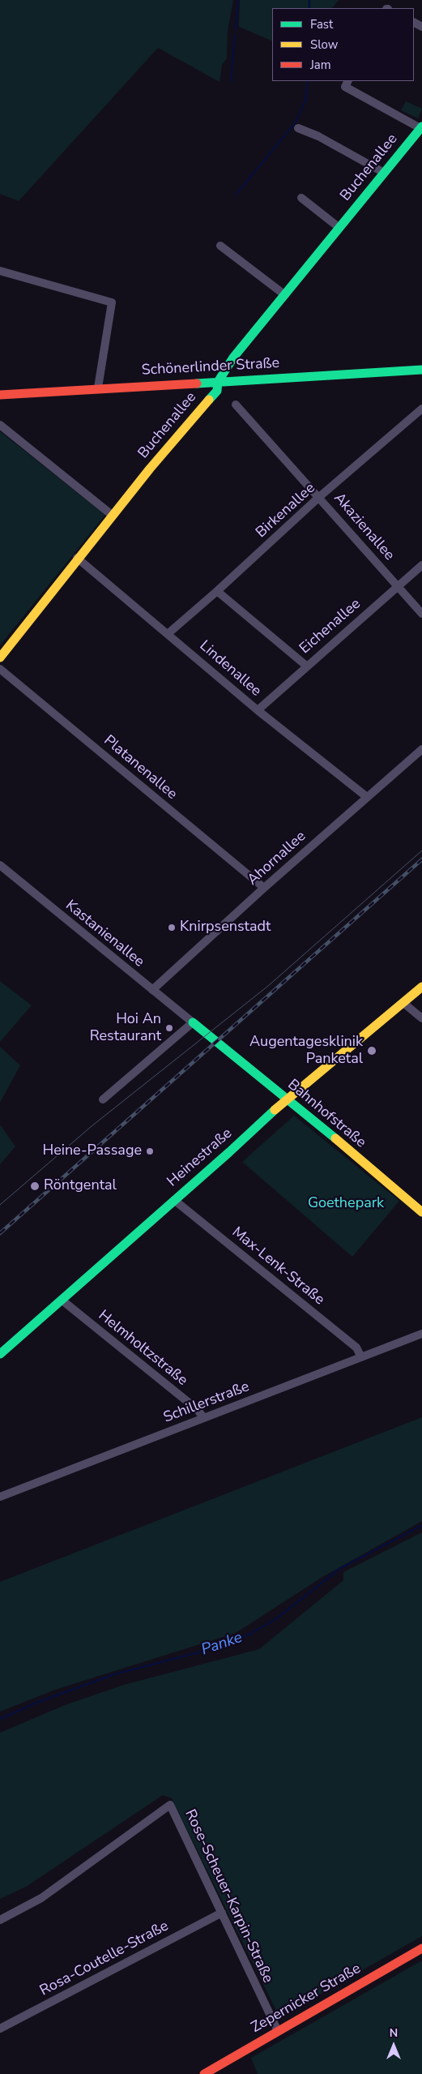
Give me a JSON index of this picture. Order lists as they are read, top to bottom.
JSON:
{
  "streets": {
    "street": [
      "Buchenallee",
      "Schönerlinder Straße",
      "Birkenallee",
      "Akazienallee",
      "Eichenallee",
      "Lindenallee",
      "Platanenallee",
      "Ahornallee",
      "Kastanienallee",
      "Bahnhofstraße",
      "Heinestraße",
      "Max-Lenk-Straße",
      "Helmholtzstraße",
      "Schillerstraße",
      "Rose-Scheuer-Karpin-Straße",
      "Rosa-Coutelle-Straße",
      "Zepernicker Straße"
    ]
  },
  "crossings": [
    ["Buchenallee", "Schönerlinder Straße"],
    ["Buchenallee", "Lindenallee"],
    ["Birkenallee", "Akazienallee"],
    ["Birkenallee", "Lindenallee"],
    ["Akazienallee", "Eichenallee"],
    ["Eichenallee", "Lindenallee"],
    ["Lindenallee", "Ahornallee"],
    ["Platanenallee", "Ahornallee"],
    ["Ahornallee", "Kastanienallee"],
    ["Kastanienallee", "Bahnhofstraße"],
    ["Bahnhofstraße", "Heinestraße"],
    ["Heinestraße", "Max-Lenk-Straße"],
    ["Heinestraße", "Helmholtzstraße"],
    ["Max-Lenk-Straße", "Schillerstraße"],
    ["Helmholtzstraße", "Schillerstraße"],
    ["Rose-Scheuer-Karpin-Straße", "Rosa-Coutelle-Straße"],
    ["Rose-Scheuer-Karpin-Straße", "Zepernicker Straße"]
  ],
  "water": ["Panke"],
  "parks": ["Goethepark"],
  "places": [
    "Knirpsenstadt",
    "Hoi An Restaurant",
    "Augentagesklinik Panketal",
    "Heine-Passage",
    "Röntgental"
  ],
  "legend": ["Fast", "Slow", "Jam"],
  "north": "top"
}
